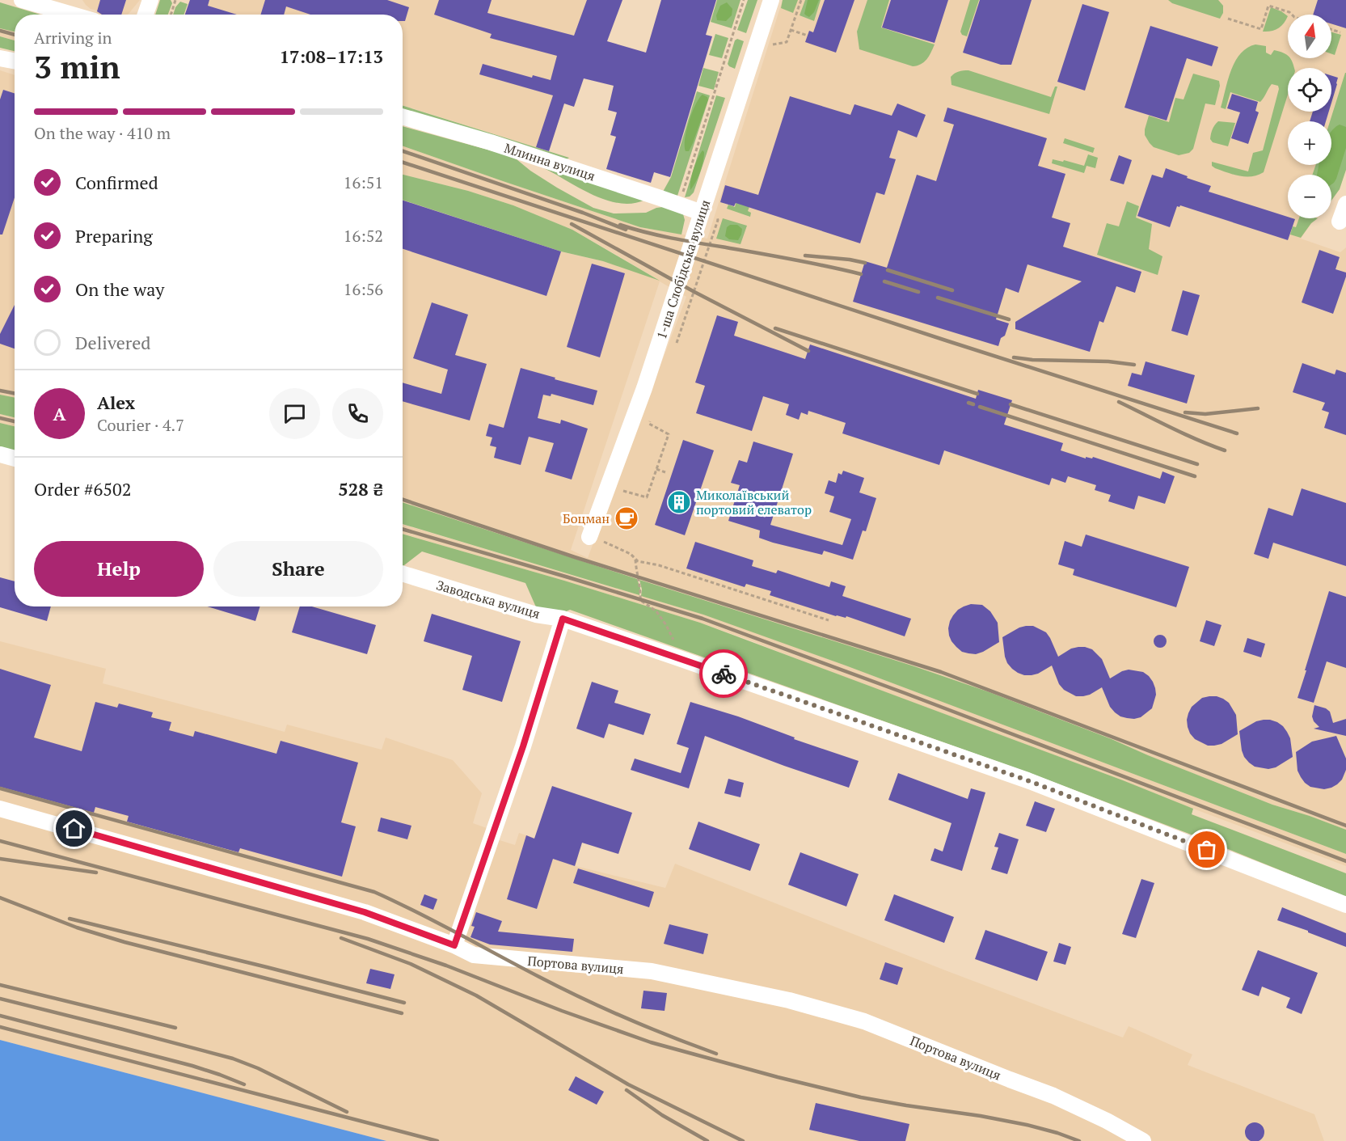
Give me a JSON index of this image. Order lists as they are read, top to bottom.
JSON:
{
  "streets": {
    "street": [
      "Млинна вулиця",
      "1-ша Слобідська вулиця",
      "Заводська вулиця",
      "Портова вулиця"
    ]
  },
  "crossings": [
    ["Млинна вулиця", "1-ша Слобідська вулиця"]
  ],
  "places": {
    "building": ["Миколаївський портовий елеватор"],
    "cafe": ["Боцман"]
  },
  "north": "top",
  "page": {
    "map_buttons": ["+", "−"],
    "heading": ["3 min", "Arriving in", "17:08–17:13"],
    "panel": [
      "Alex",
      "Courier · 4.7",
      "Order #6502",
      "528 ₴"
    ],
    "bar": "On the way · 410 m",
    "list": [
      ["Confirmed", "16:51"],
      ["Preparing", "16:52"],
      ["On the way", "16:56"],
      "Delivered"
    ],
    "round": "A",
    "buttons": ["Help", "Share"]
  }
}
